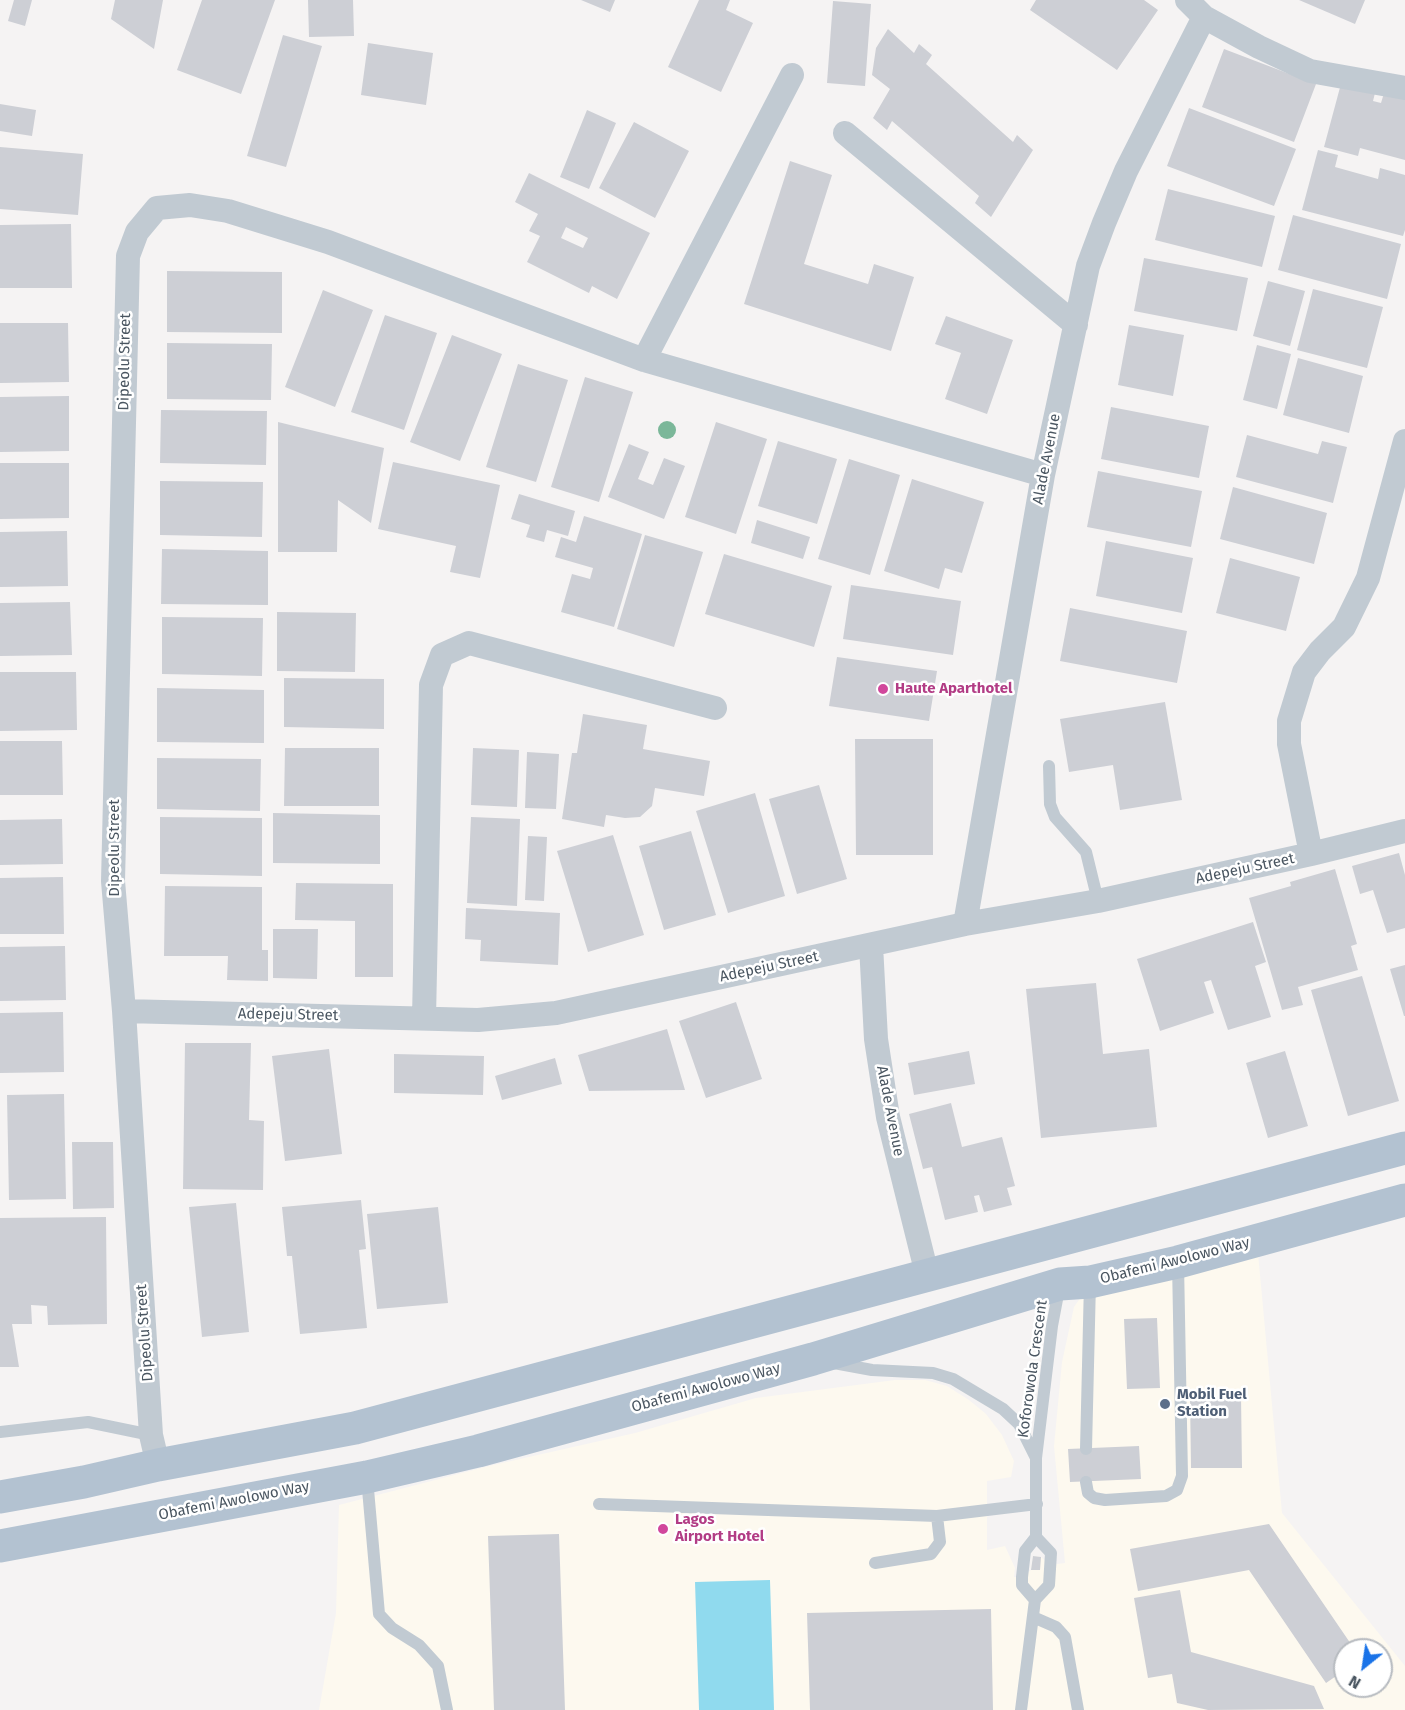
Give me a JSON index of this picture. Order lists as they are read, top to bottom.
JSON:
{
  "streets": {
    "main road": ["Obafemi Awolowo Way"],
    "street": ["Dipeolu Street", "Alade Avenue", "Adepeju Street"],
    "lane": ["Koforowola Crescent"]
  },
  "crossings": [
    ["Dipeolu Street", "Adepeju Street"],
    ["Alade Avenue", "Adepeju Street"],
    ["Obafemi Awolowo Way", "Koforowola Crescent"]
  ],
  "places": ["Haute Aparthotel", "Mobil Fuel Station", "Lagos Airport Hotel"],
  "north": "bottom left"
}
